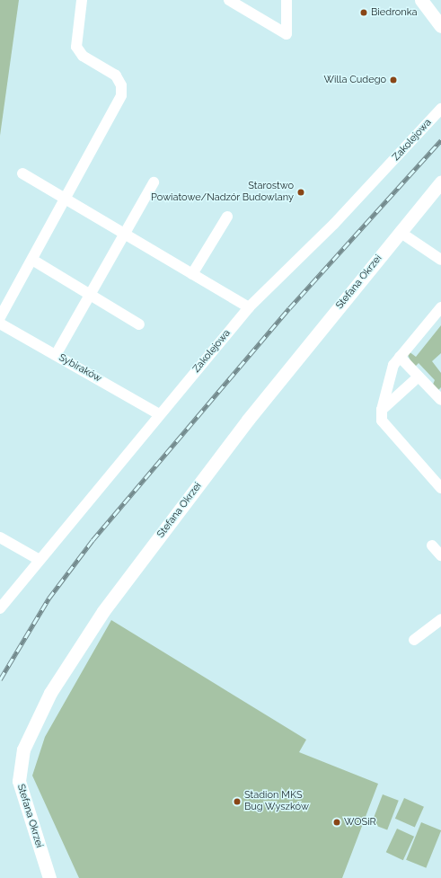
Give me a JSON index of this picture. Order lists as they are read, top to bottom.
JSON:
{
  "streets": {
    "street": ["Zakolejowa", "Stefana Okrzei", "Sybiraków"]
  },
  "crossings": [
    ["Zakolejowa", "Sybiraków"]
  ],
  "places": [
    "Biedronka",
    "Willa Cudego",
    "Starostwo Powiatowe/Nadzór Budowlany",
    "Stadion MKS Bug Wyszków",
    "WOSiR"
  ]
}
